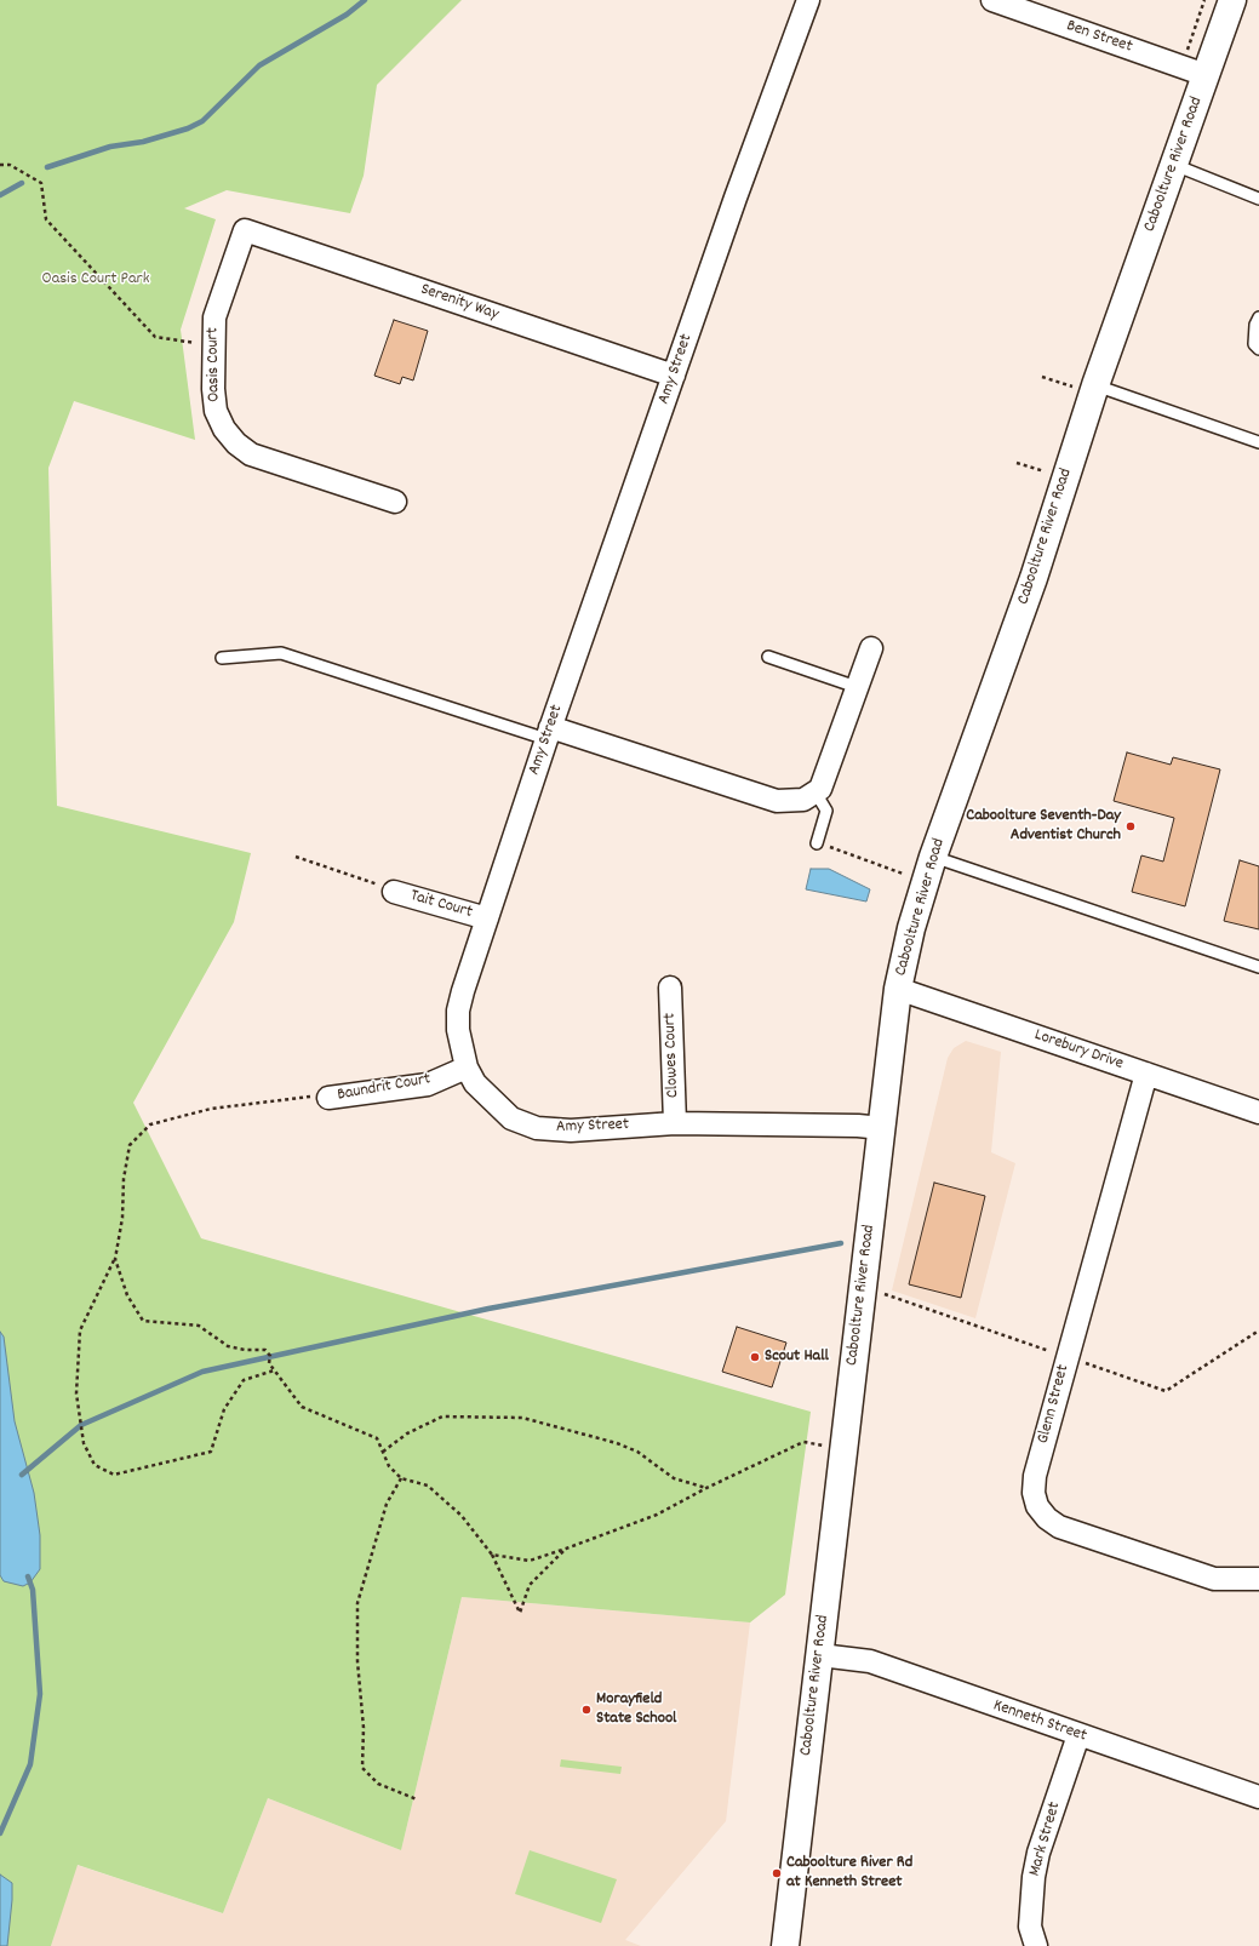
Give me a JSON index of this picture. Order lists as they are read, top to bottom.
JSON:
{
  "streets": {
    "main road": ["Caboolture River Road"],
    "street": [
      "Ben Street",
      "Serenity Way",
      "Oasis Court",
      "Amy Street",
      "Tait Court",
      "Lorebury Drive",
      "Clowes Court",
      "Baundrit Court",
      "Glenn Street",
      "Kenneth Street",
      "Mark Street"
    ]
  },
  "crossings": [
    ["Ben Street", "Caboolture River Road"],
    ["Caboolture River Road", "Amy Street"],
    ["Caboolture River Road", "Lorebury Drive"],
    ["Caboolture River Road", "Kenneth Street"],
    ["Serenity Way", "Oasis Court"],
    ["Serenity Way", "Amy Street"],
    ["Amy Street", "Tait Court"],
    ["Amy Street", "Clowes Court"],
    ["Amy Street", "Baundrit Court"],
    ["Lorebury Drive", "Glenn Street"],
    ["Kenneth Street", "Mark Street"]
  ],
  "parks": ["Oasis Court Park"],
  "places": [
    "Caboolture Seventh-Day Adventist Church",
    "Scout Hall",
    "Morayfield State School",
    "Caboolture River Rd at Kenneth Street"
  ]
}
